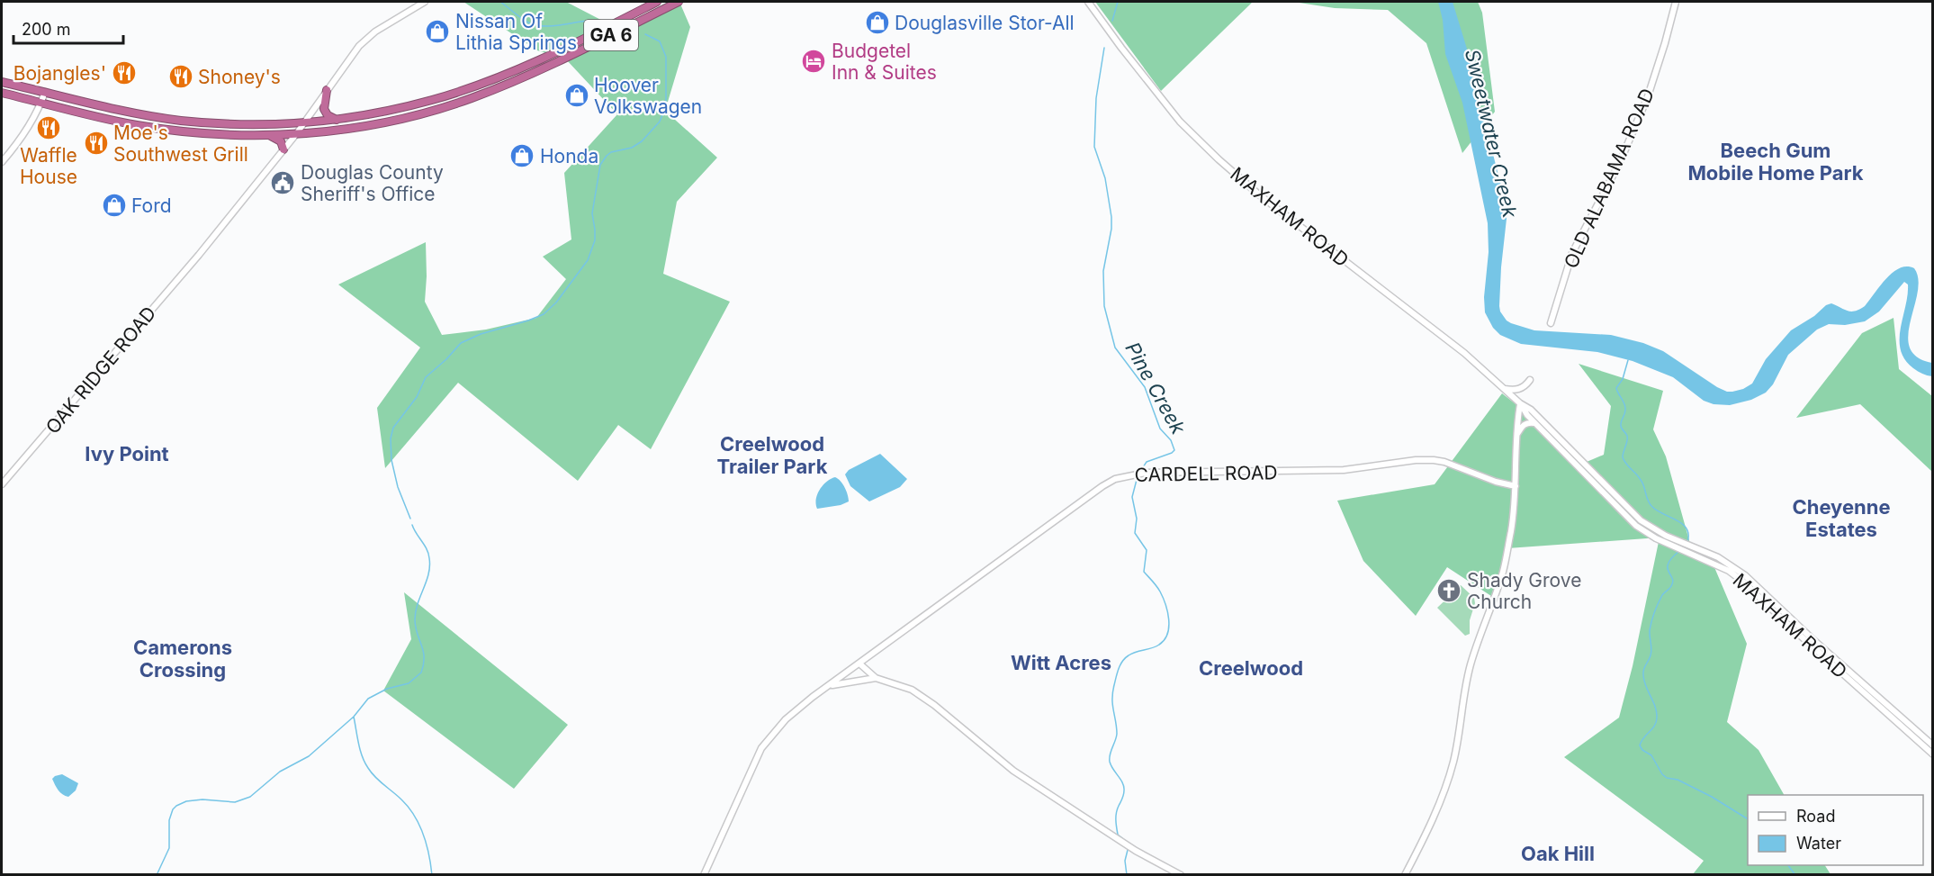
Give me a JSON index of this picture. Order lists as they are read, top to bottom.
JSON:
{
  "streets": {
    "highway": ["GA 6"],
    "street": [
      "OLD ALABAMA ROAD",
      "MAXHAM ROAD",
      "OAK RIDGE ROAD",
      "CARDELL ROAD"
    ]
  },
  "crossings": [
    ["GA 6", "OAK RIDGE ROAD"]
  ],
  "districts": [
    "Beech Gum Mobile Home Park",
    "Creelwood Trailer Park",
    "Ivy Point",
    "Cheyenne Estates",
    "Camerons Crossing",
    "Witt Acres",
    "Creelwood",
    "Oak Hill"
  ],
  "water": ["Sweetwater Creek", "Pine Creek"],
  "places": {
    "shop": [
      "Douglasville Stor-All",
      "Nissan Of Lithia Springs",
      "Hoover Volkswagen",
      "Honda",
      "Ford"
    ],
    "hotel": ["Budgetel Inn & Suites"],
    "restaurant": [
      "Bojangles'",
      "Shoney's",
      "Waffle House",
      "Moe's Southwest Grill"
    ],
    "public building": ["Douglas County Sheriff's Office"],
    "church": ["Shady Grove Church"]
  },
  "legend": ["Road", "Water"],
  "scale_bar": "200 m"
}
